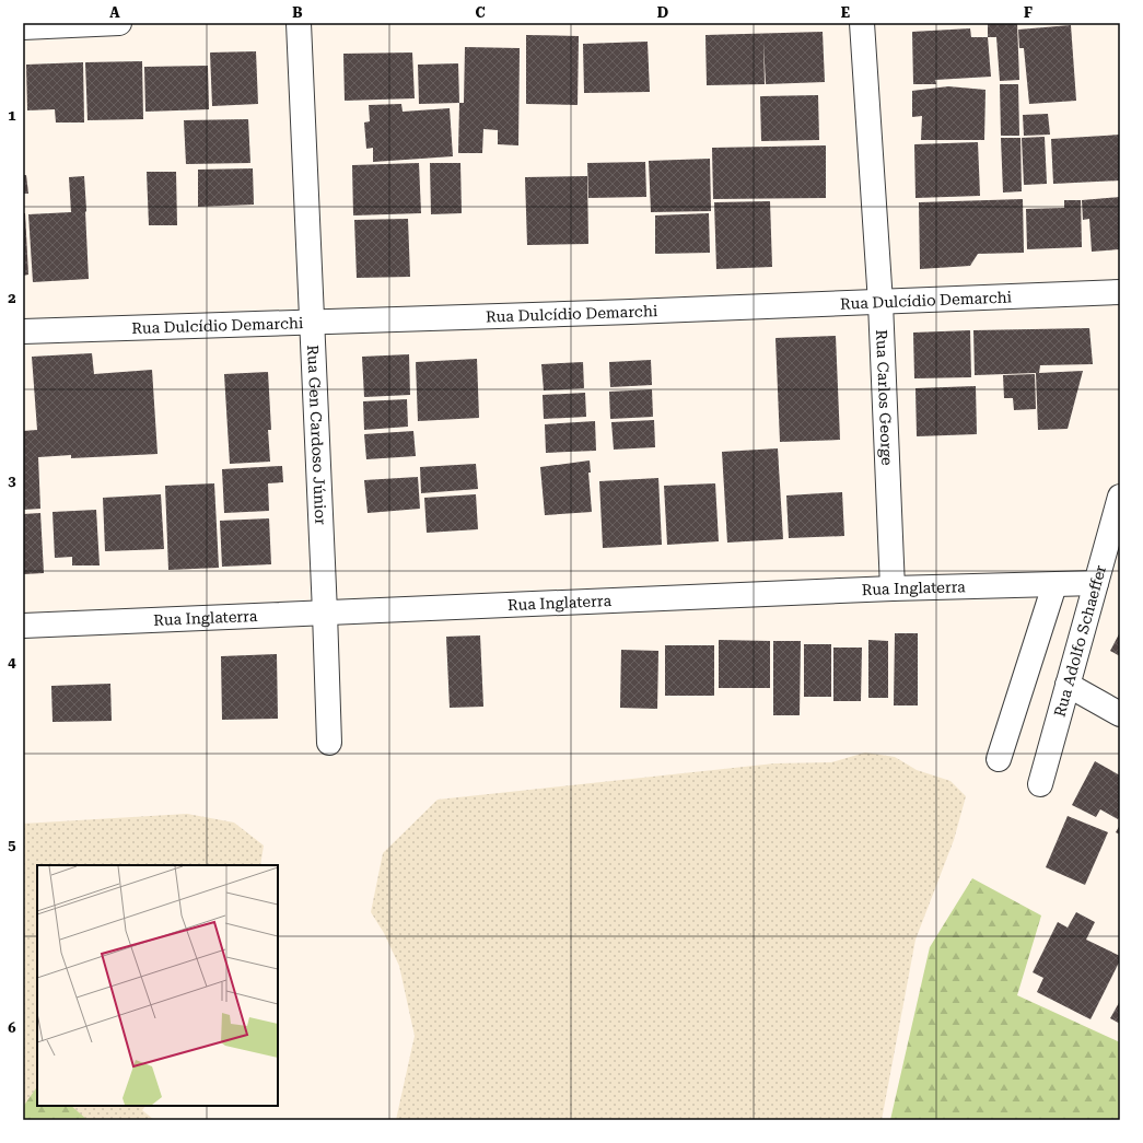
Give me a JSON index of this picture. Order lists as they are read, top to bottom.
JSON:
{
  "streets": {
    "street": [
      "Rua Dulcídio Demarchi",
      "Rua Carlos George",
      "Rua Gen Cardoso Júnior",
      "Rua Inglaterra",
      "Rua Adolfo Schaeffer"
    ]
  },
  "crossings": [
    ["Rua Dulcídio Demarchi", "Rua Carlos George"],
    ["Rua Dulcídio Demarchi", "Rua Gen Cardoso Júnior"],
    ["Rua Carlos George", "Rua Inglaterra"],
    ["Rua Gen Cardoso Júnior", "Rua Inglaterra"],
    ["Rua Inglaterra", "Rua Adolfo Schaeffer"]
  ],
  "grid": {
    "columns": [
      "A",
      "B",
      "C",
      "D",
      "E",
      "F"
    ],
    "rows": [
      "1",
      "2",
      "3",
      "4",
      "5",
      "6"
    ]
  }
}
